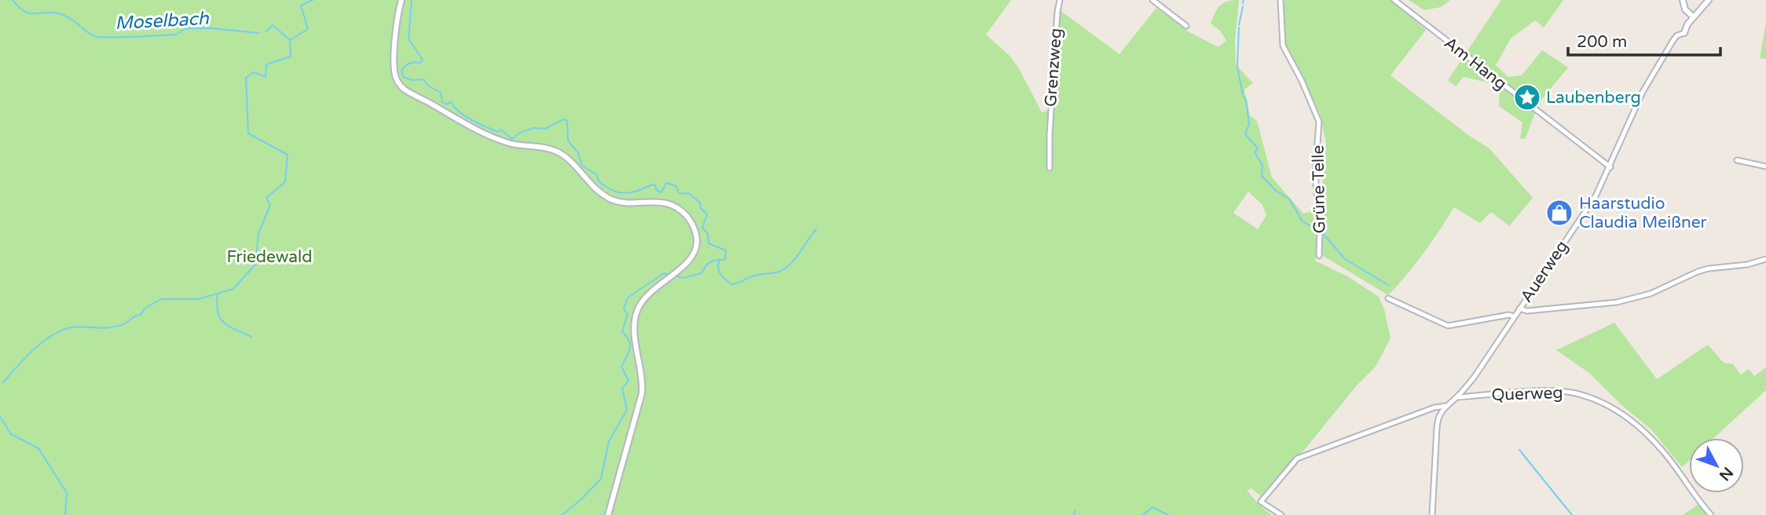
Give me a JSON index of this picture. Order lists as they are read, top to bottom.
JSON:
{
  "streets": {
    "street": [
      "Am Hang",
      "Grenzweg",
      "Grüne Telle",
      "Auerweg",
      "Querweg"
    ]
  },
  "crossings": [
    ["Am Hang", "Auerweg"],
    ["Auerweg", "Querweg"]
  ],
  "water": ["Moselbach"],
  "parks": ["Friedewald"],
  "places": {
    "place": ["Laubenberg"],
    "shop": ["Haarstudio Claudia Meißner"]
  },
  "scale_bar": "200 m",
  "north": "bottom right"
}
